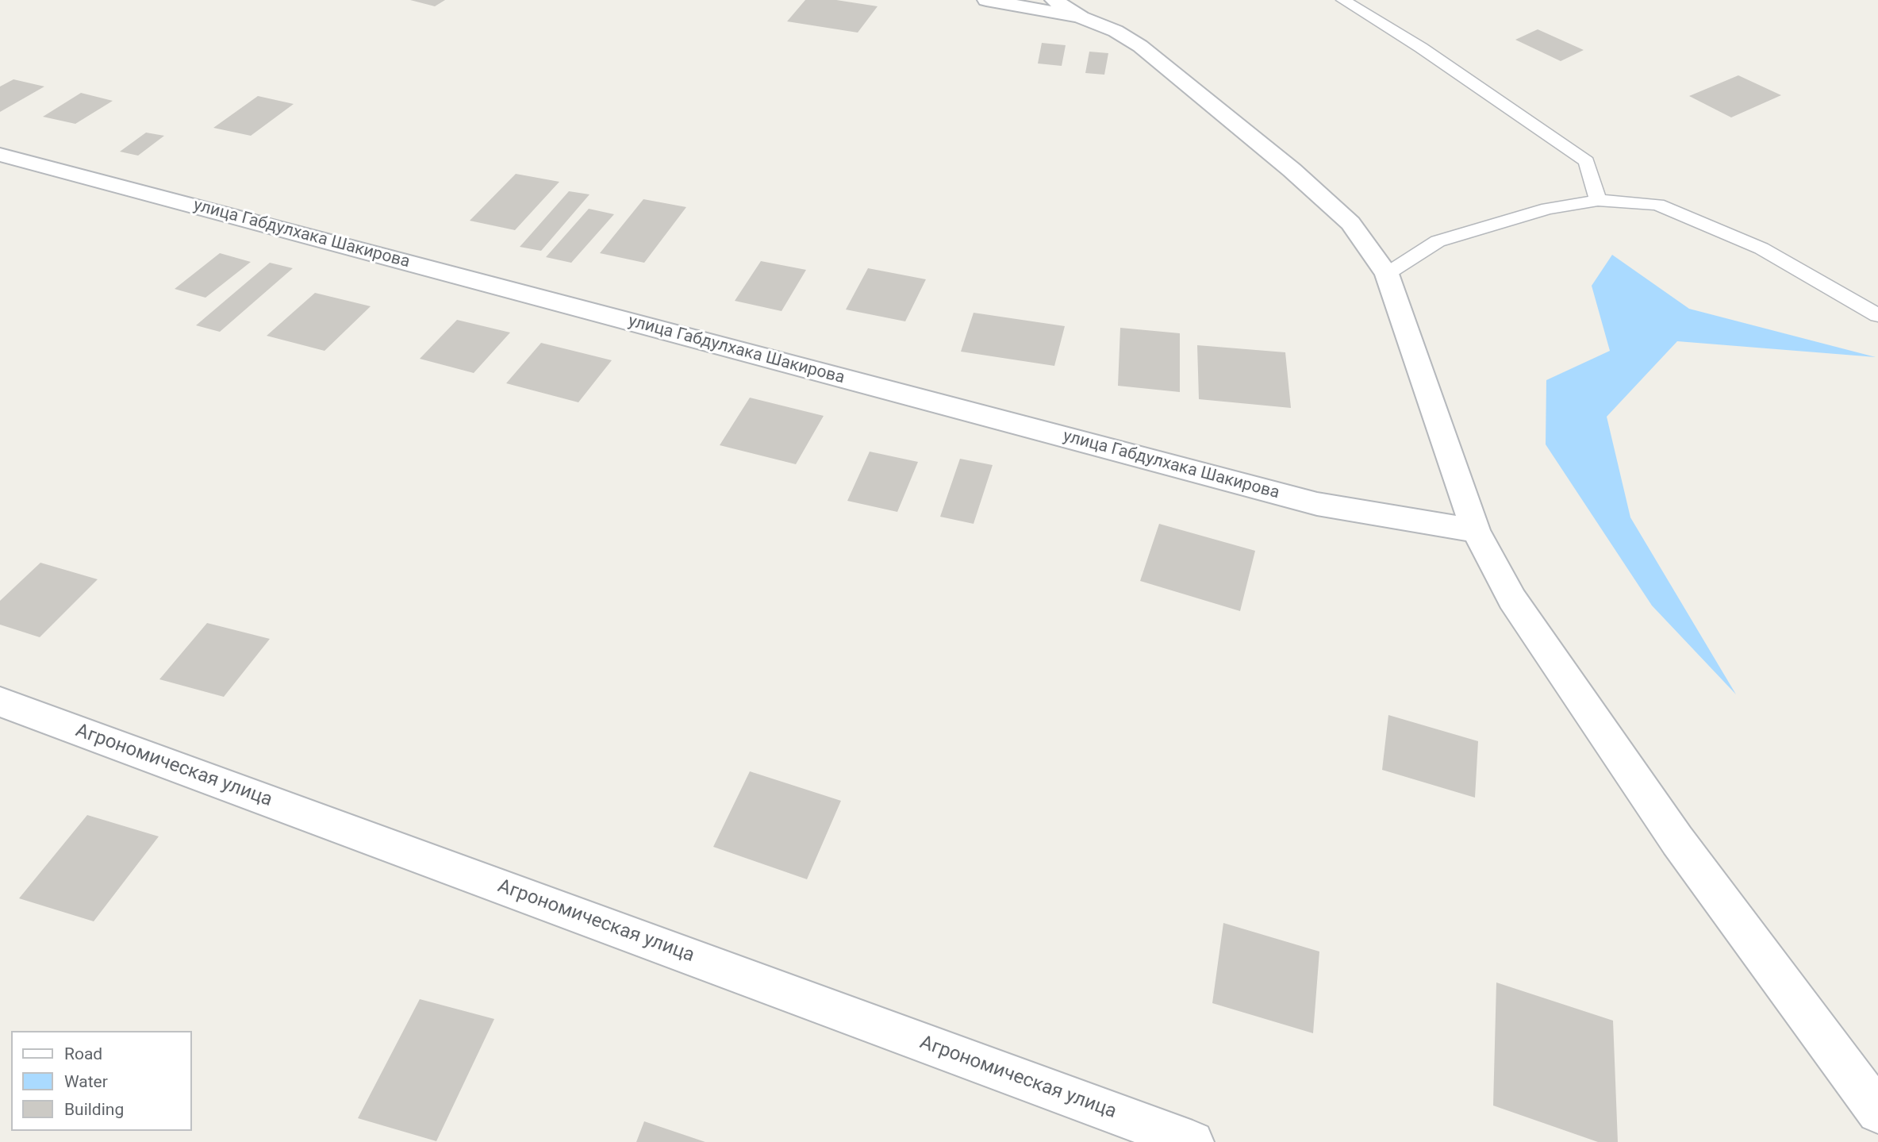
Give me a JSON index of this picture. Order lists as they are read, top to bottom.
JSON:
{
  "streets": {
    "street": ["улица Габдулхака Шакирова", "Агрономическая улица"]
  },
  "legend": ["Road", "Water", "Building"]
}
